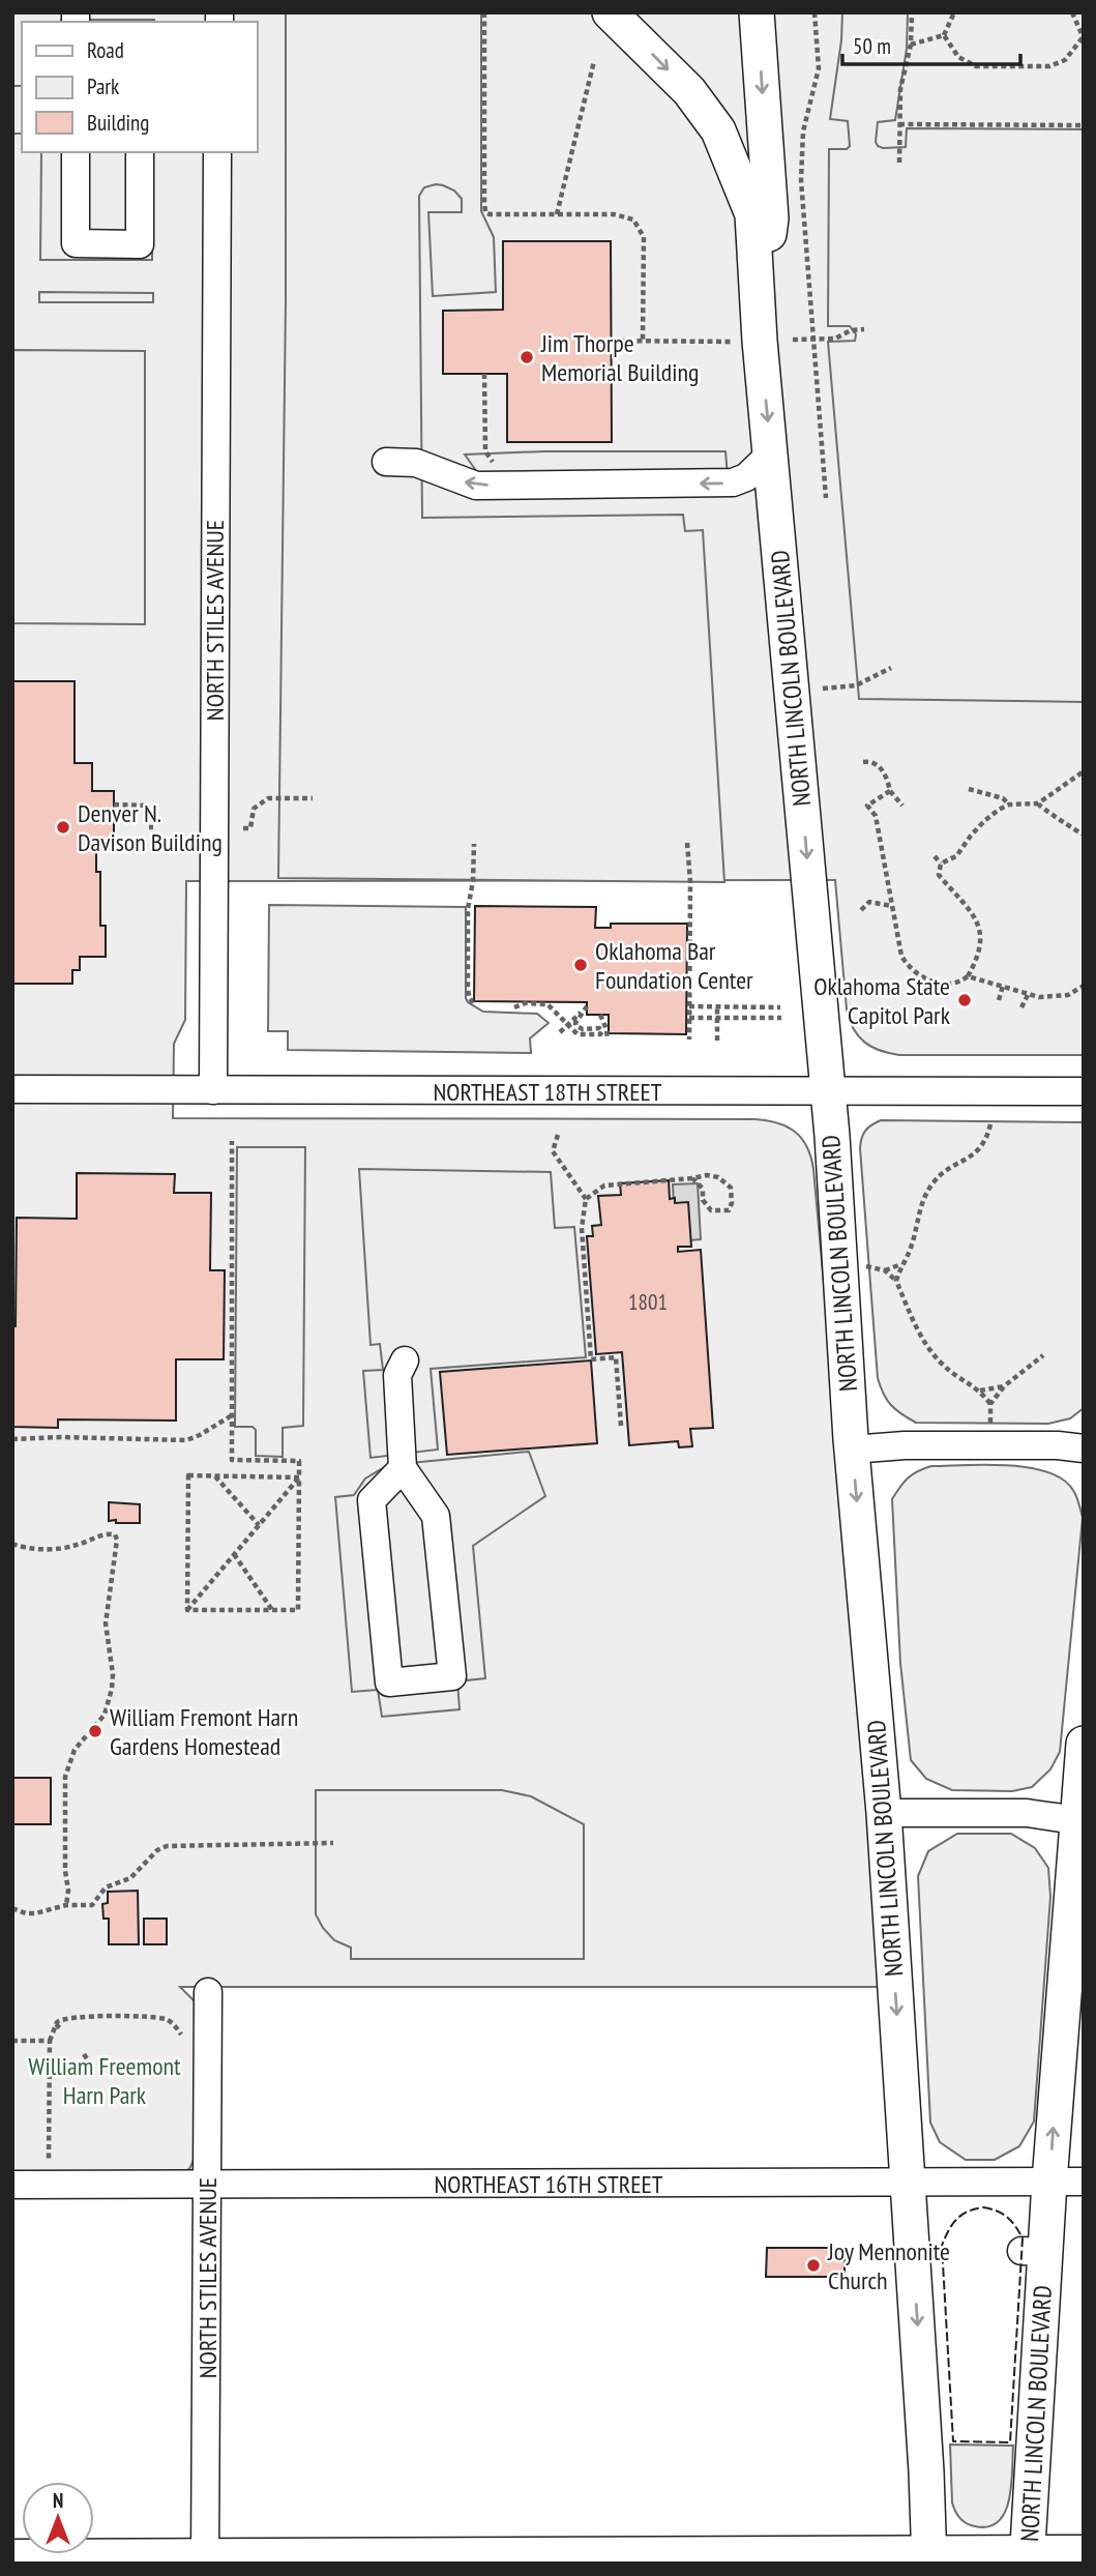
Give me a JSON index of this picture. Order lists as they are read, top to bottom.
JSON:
{
  "streets": {
    "main road": ["NORTH LINCOLN BOULEVARD"],
    "street": ["NORTH STILES AVENUE", "NORTHEAST 18TH STREET", "NORTHEAST 16TH STREET"]
  },
  "crossings": [
    ["NORTH STILES AVENUE", "NORTHEAST 18TH STREET"],
    ["NORTH STILES AVENUE", "NORTHEAST 16TH STREET"],
    ["NORTH LINCOLN BOULEVARD", "NORTHEAST 18TH STREET"],
    ["NORTH LINCOLN BOULEVARD", "NORTHEAST 16TH STREET"]
  ],
  "parks": ["William Freemont Harn Park"],
  "places": [
    "Jim Thorpe Memorial Building",
    "Denver N. Davison Building",
    "Oklahoma Bar Foundation Center",
    "Oklahoma State Capitol Park",
    "William Fremont Harn Gardens Homestead",
    "Joy Mennonite Church"
  ],
  "house_numbers": ["1801"],
  "legend": ["Road", "Park", "Building"],
  "scale_bar": "50 m",
  "north": "top"
}
